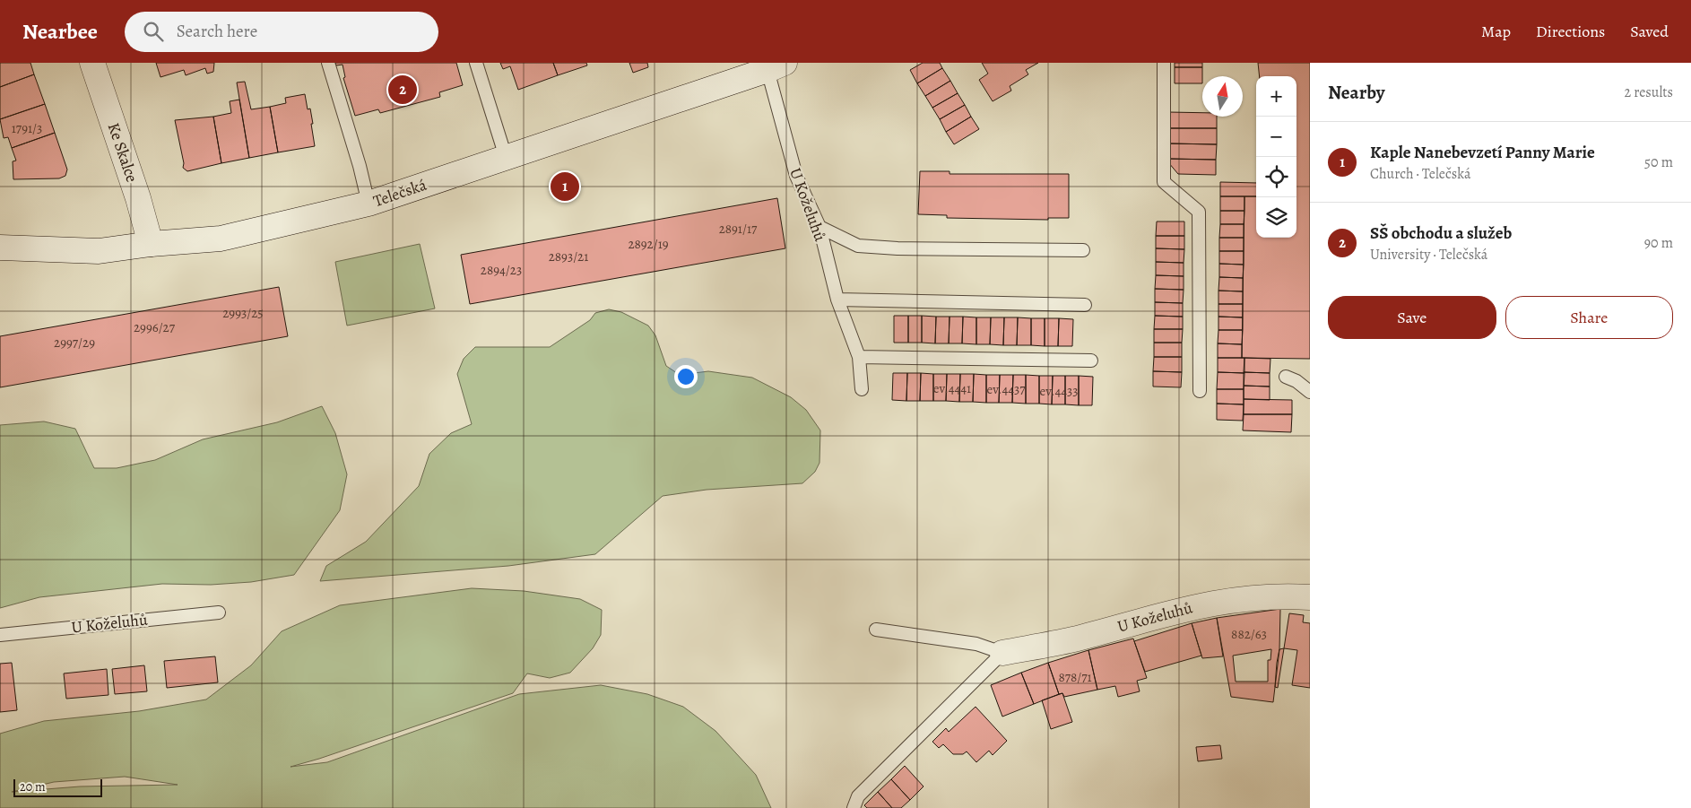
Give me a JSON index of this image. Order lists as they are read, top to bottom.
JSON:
{
  "streets": {
    "street": ["Ke Skalce", "Telečská", "U Koželuhů"]
  },
  "crossings": [
    ["Ke Skalce", "Telečská"],
    ["Telečská", "U Koželuhů"]
  ],
  "house_numbers": [
    "1791/3",
    "2891/17",
    "2892/19",
    "2893/21",
    "2894/23",
    "2993/25",
    "2996/27",
    "2997/29",
    "ev.4441",
    "ev.4437",
    "ev.4433",
    "882/63",
    "878/71"
  ],
  "scale_bar": "20 m",
  "north": "top",
  "page": {
    "header": "Nearbee",
    "search": "Search here",
    "nav": ["Map", "Directions", "Saved"],
    "heading": ["Nearby", "2 results"],
    "pins": ["2", "1"],
    "map_buttons": ["+", "−"],
    "list": [
      {
        "mark": "1",
        "name": "Kaple Nanebevzetí Panny Marie",
        "note": "Church · Telečská",
        "value": "50 m"
      },
      {
        "mark": "2",
        "name": "SŠ obchodu a služeb",
        "note": "University · Telečská",
        "value": "90 m"
      }
    ],
    "buttons": ["Save", "Share"],
    "scale": "20 m"
  }
}
